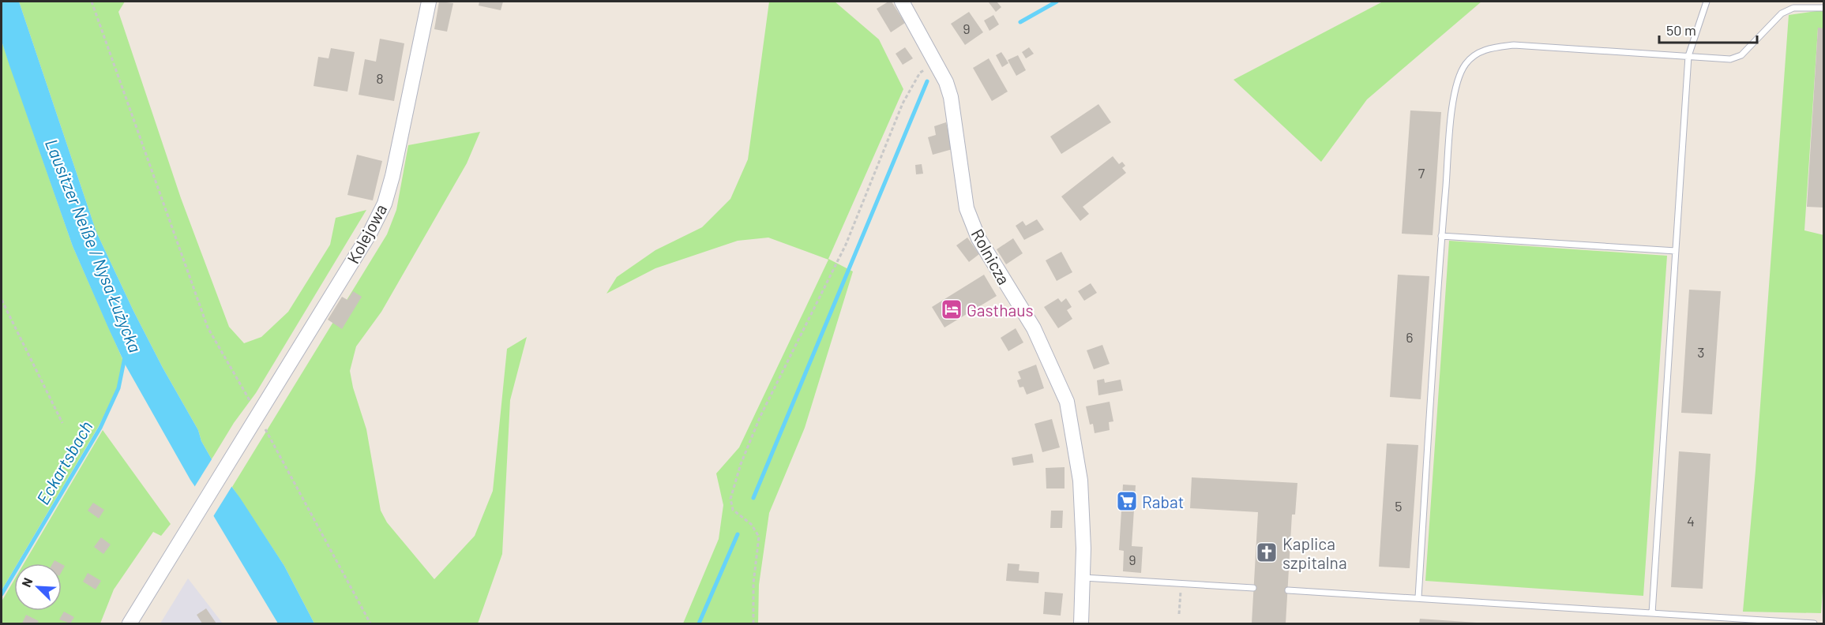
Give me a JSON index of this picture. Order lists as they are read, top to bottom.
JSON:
{
  "streets": {
    "street": ["Kolejowa", "Rolnicza"]
  },
  "water": ["Lausitzer Neiße / Nysa Łużycka", "Eckartsbach"],
  "places": {
    "hotel": ["Gasthaus"],
    "supermarket": ["Rabat"],
    "church": ["Kaplica szpitalna"]
  },
  "house_numbers": [
    "9",
    "8",
    "7",
    "6",
    "3",
    "5",
    "4",
    "9"
  ],
  "scale_bar": "50 m",
  "north": "top left"
}
